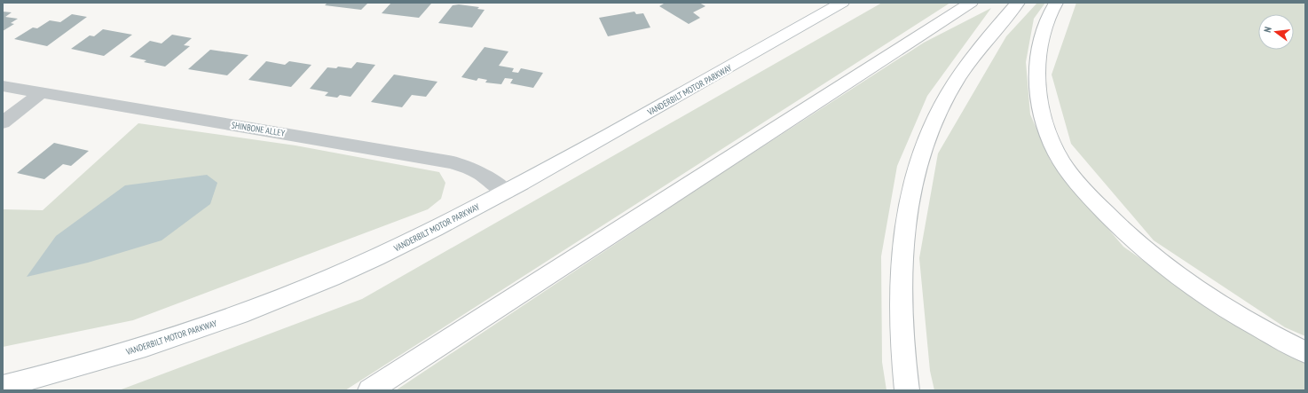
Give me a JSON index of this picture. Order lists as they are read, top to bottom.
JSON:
{
  "streets": {
    "main road": ["VANDERBILT MOTOR PARKWAY"],
    "street": ["SHINBONE ALLEY"]
  },
  "crossings": [
    ["VANDERBILT MOTOR PARKWAY", "SHINBONE ALLEY"]
  ],
  "north": "left"
}
